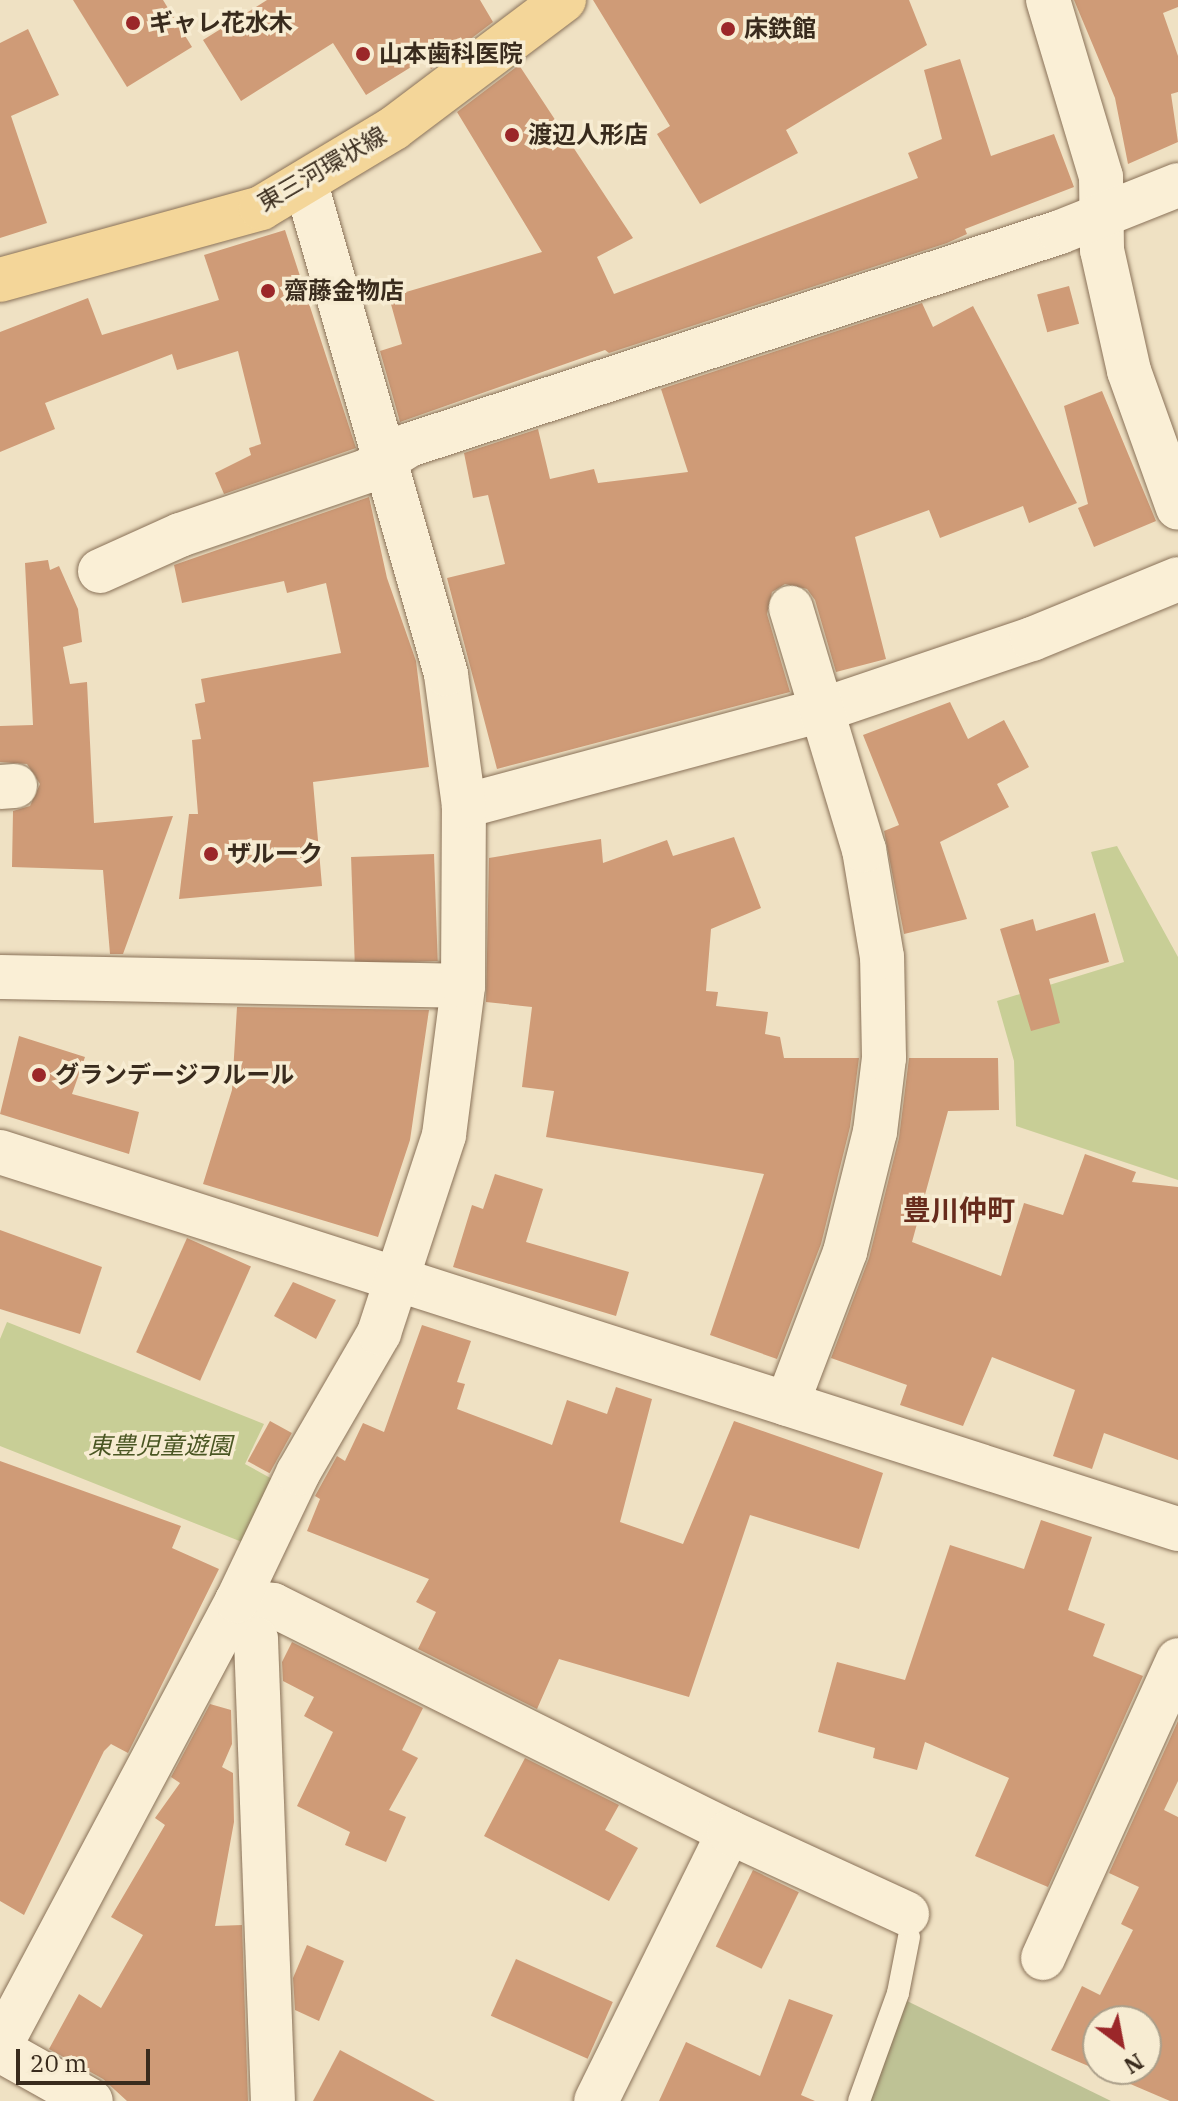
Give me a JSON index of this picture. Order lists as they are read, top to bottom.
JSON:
{
  "streets": {
    "main road": ["東三河環状線"]
  },
  "districts": ["豊川仲町"],
  "parks": ["東豊児童遊園"],
  "places": [
    "ギャレ花水木",
    "床鉄館",
    "山本歯科医院",
    "渡辺人形店",
    "齋藤金物店",
    "ザルーク",
    "グランデージフルール"
  ],
  "scale_bar": "20 m",
  "north": "bottom right"
}
